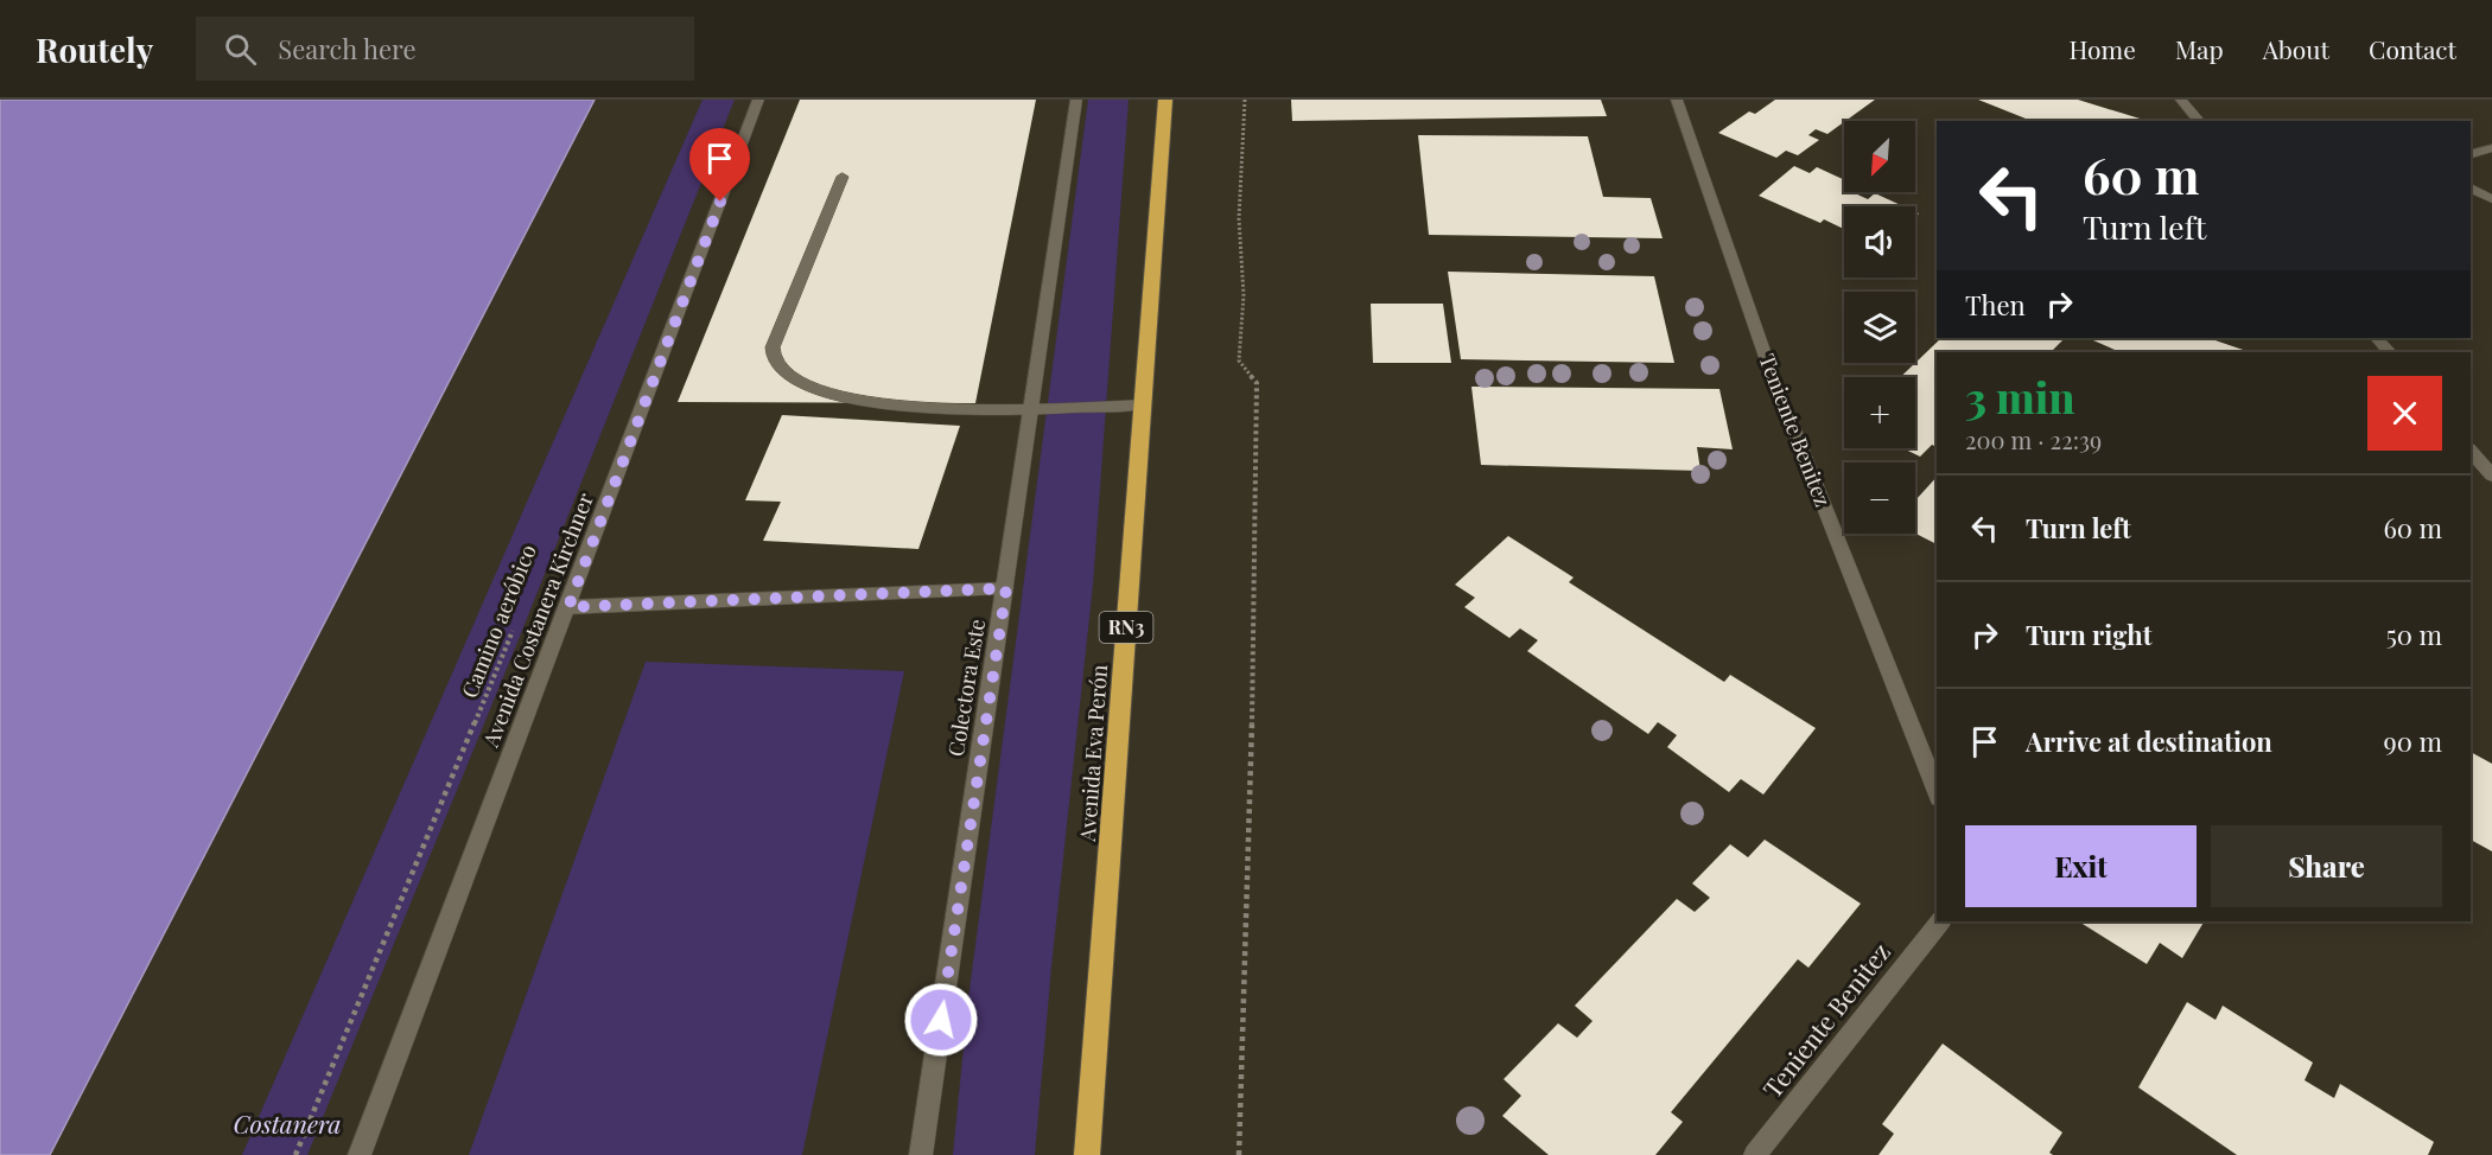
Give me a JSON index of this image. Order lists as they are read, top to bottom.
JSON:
{
  "streets": {
    "highway": ["RN3", "Avenida Eva Perón"],
    "street": ["Teniente Benitez", "Avenida Costanera Kirchner", "Colectora Este"],
    "path": ["Camino aeróbico"]
  },
  "parks": ["Costanera"],
  "north": "bottom left",
  "page": {
    "header": "Routely",
    "search": "Search here",
    "nav": [
      "Home",
      "Map",
      "About",
      "Contact"
    ],
    "map_buttons": ["+", "−"],
    "turn": ["60 m", "Turn left"],
    "then": "Then",
    "heading": ["3 min", "200 m · 22:39"],
    "list": [
      {
        "name": "Turn left",
        "value": "60 m"
      },
      {
        "name": "Turn right",
        "value": "50 m"
      },
      {
        "name": "Arrive at destination",
        "value": "90 m"
      }
    ],
    "buttons": ["Exit", "Share"]
  }
}
